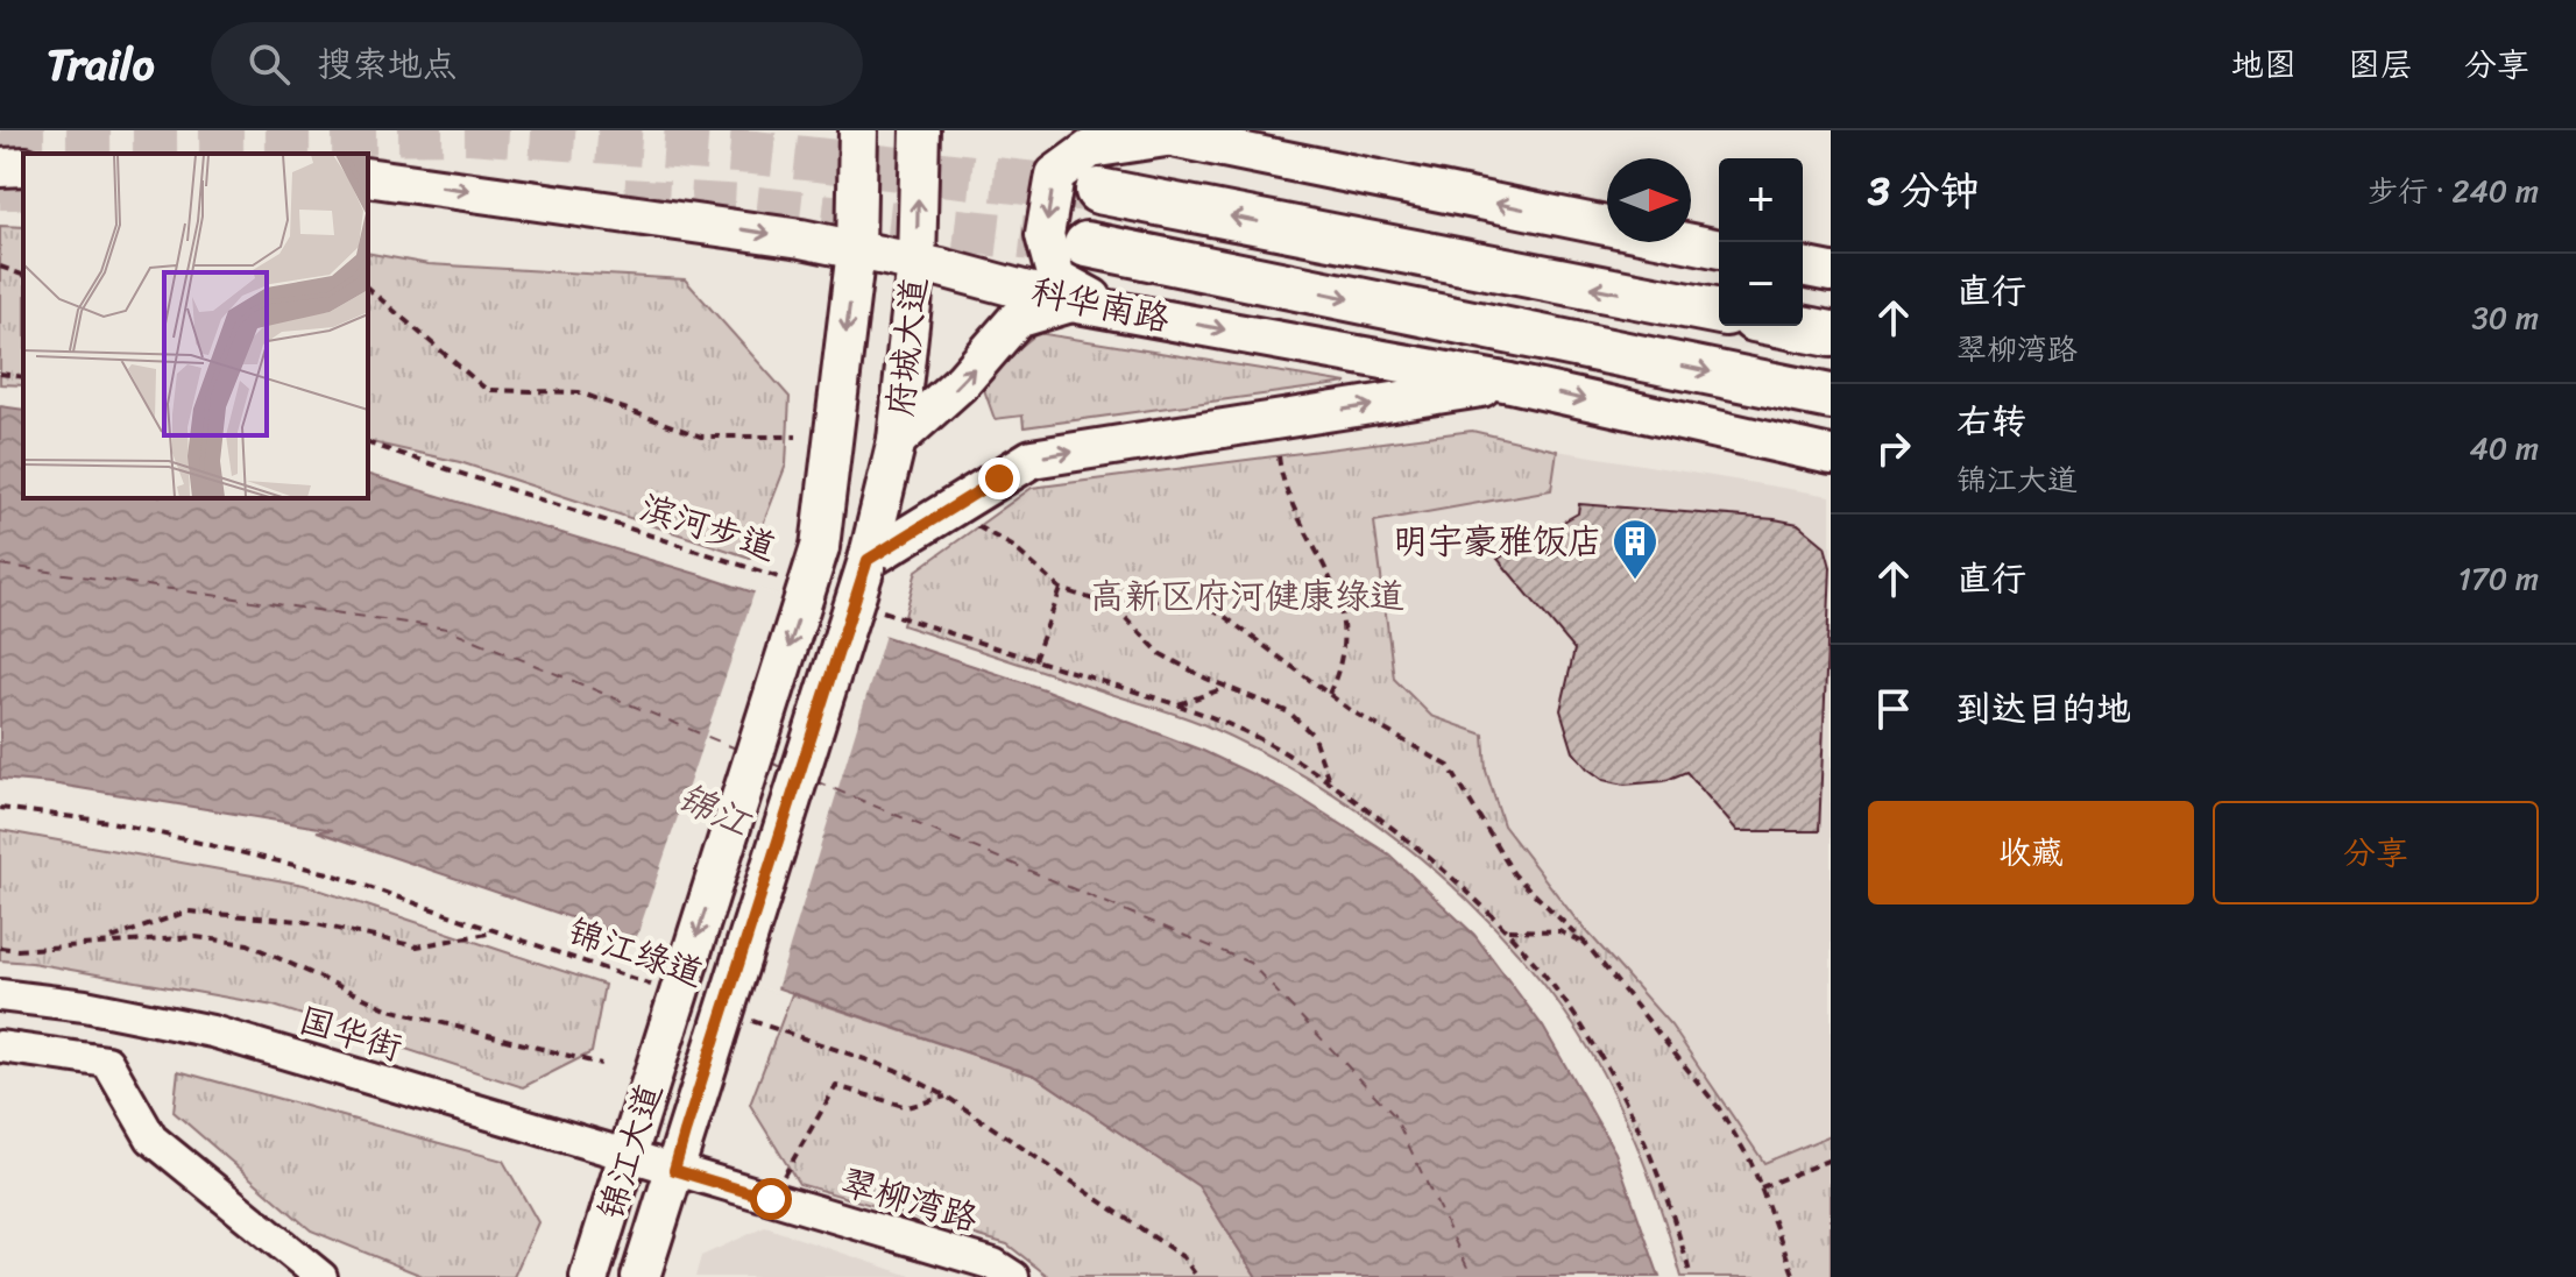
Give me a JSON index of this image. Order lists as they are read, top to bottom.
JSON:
{
  "streets": {
    "highway": ["科华南路"],
    "main road": ["府城大道", "锦江大道"],
    "street": ["国华街", "翠柳湾路"],
    "path": ["滨河步道", "锦江绿道"]
  },
  "crossings": [
    ["科华南路", "府城大道"],
    ["府城大道", "锦江绿道"],
    ["府城大道", "锦江大道"],
    ["锦江绿道", "锦江大道"],
    ["国华街", "锦江大道"],
    ["国华街", "翠柳湾路"],
    ["锦江大道", "翠柳湾路"]
  ],
  "water": ["锦江"],
  "parks": ["高新区府河健康绿道"],
  "places": {
    "building": ["明宇豪雅饭店"]
  },
  "north": "right",
  "page": {
    "header": "Trailo",
    "search": "搜索地点",
    "nav": ["地图", "图层", "分享"],
    "heading": ["3 分钟", "步行 · 240 m"],
    "map_buttons": ["+", "−"],
    "list": [
      ["直行", "翠柳湾路", "30 m"],
      ["右转", "锦江大道", "40 m"],
      ["直行", "170 m"],
      "到达目的地"
    ],
    "buttons": ["收藏", "分享"]
  }
}
